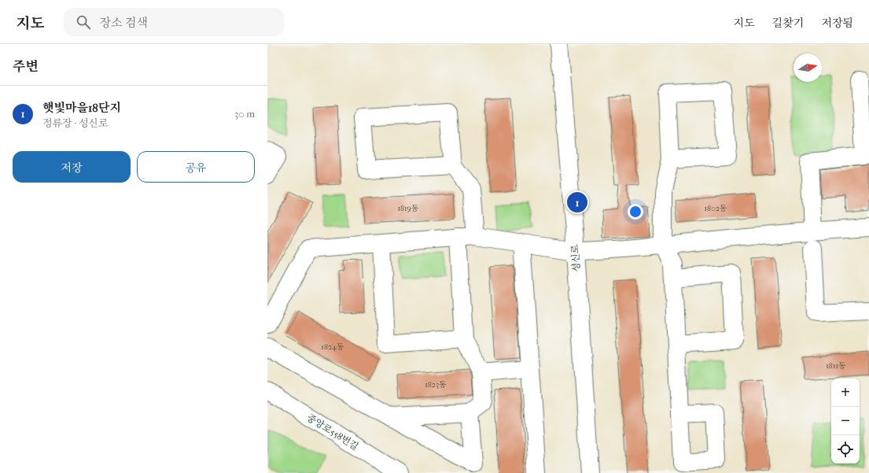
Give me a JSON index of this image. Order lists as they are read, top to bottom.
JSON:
{
  "streets": {
    "street": ["성신로", "중앙로558번길"]
  },
  "house_numbers": [
    "1819동",
    "1802동",
    "1824동",
    "1811동",
    "1823동"
  ],
  "north": "right",
  "page": {
    "header": "지도",
    "search": "장소 검색",
    "nav": ["지도", "길찾기", "저장됨"],
    "heading": "주변",
    "list": [
      {
        "mark": "1",
        "name": "햇빛마을18단지",
        "note": "정류장 · 성신로",
        "value": "30 m"
      }
    ],
    "buttons": ["저장", "공유"],
    "pins": "1",
    "map_buttons": ["+", "−"]
  }
}
